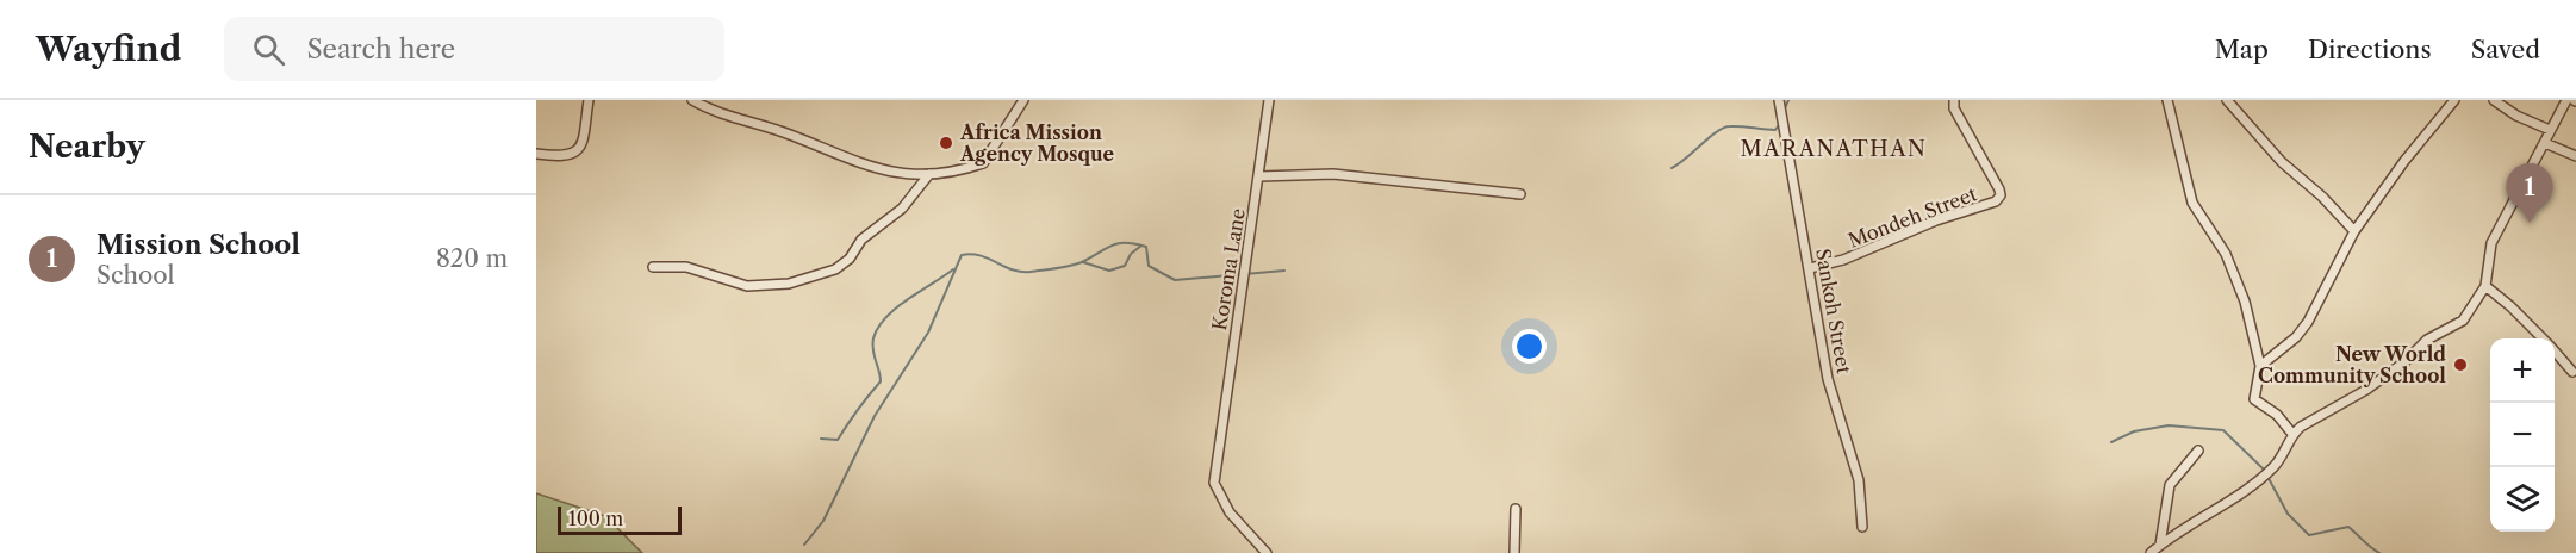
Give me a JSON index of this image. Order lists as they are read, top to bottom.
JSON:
{
  "streets": {
    "street": ["Mondeh Street", "Koroma Lane", "Sankoh Street"]
  },
  "crossings": [
    ["Mondeh Street", "Sankoh Street"]
  ],
  "districts": ["MARANATHAN"],
  "places": ["Africa Mission Agency Mosque", "New World Community School"],
  "scale_bar": "100 m",
  "page": {
    "header": "Wayfind",
    "search": "Search here",
    "nav": ["Map", "Directions", "Saved"],
    "heading": "Nearby",
    "pins": "1",
    "list": [
      {
        "mark": "1",
        "name": "Mission School",
        "note": "School",
        "value": "820 m"
      }
    ],
    "map_buttons": ["+", "−"],
    "scale": "100 m"
  }
}
